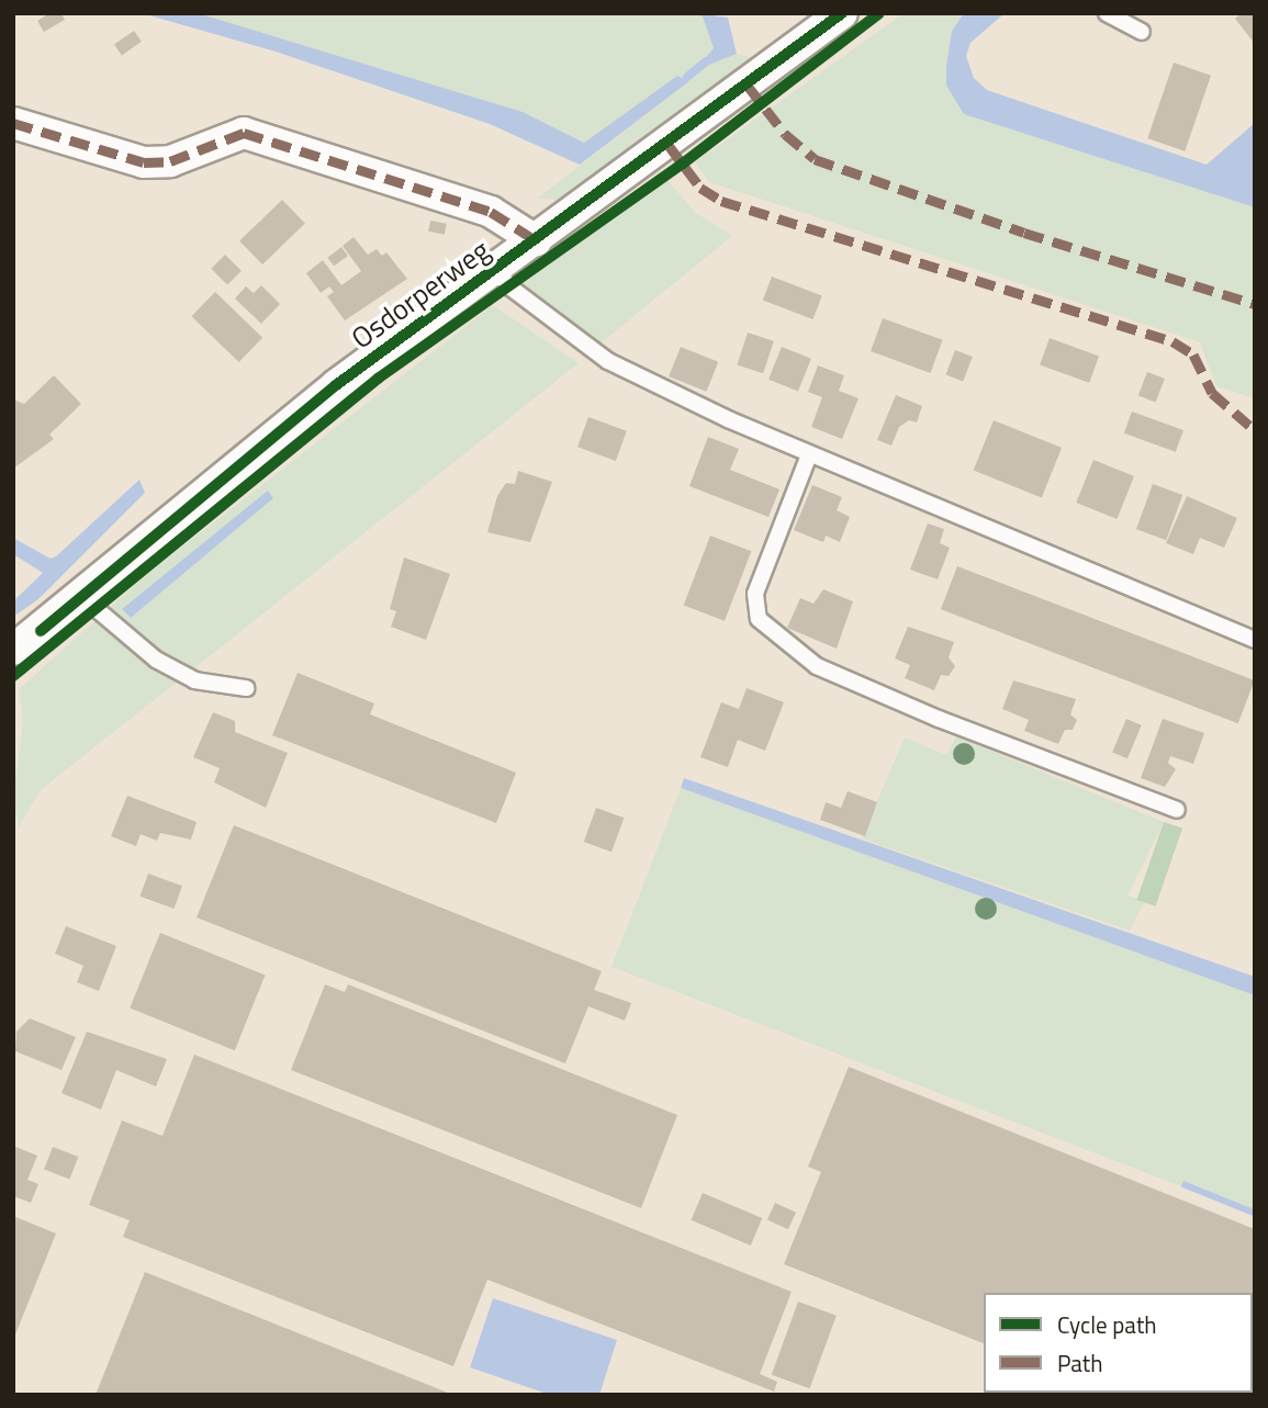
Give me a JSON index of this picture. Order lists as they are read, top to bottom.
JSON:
{
  "streets": {
    "street": ["Osdorperweg"]
  },
  "legend": ["Cycle path", "Path"]
}
